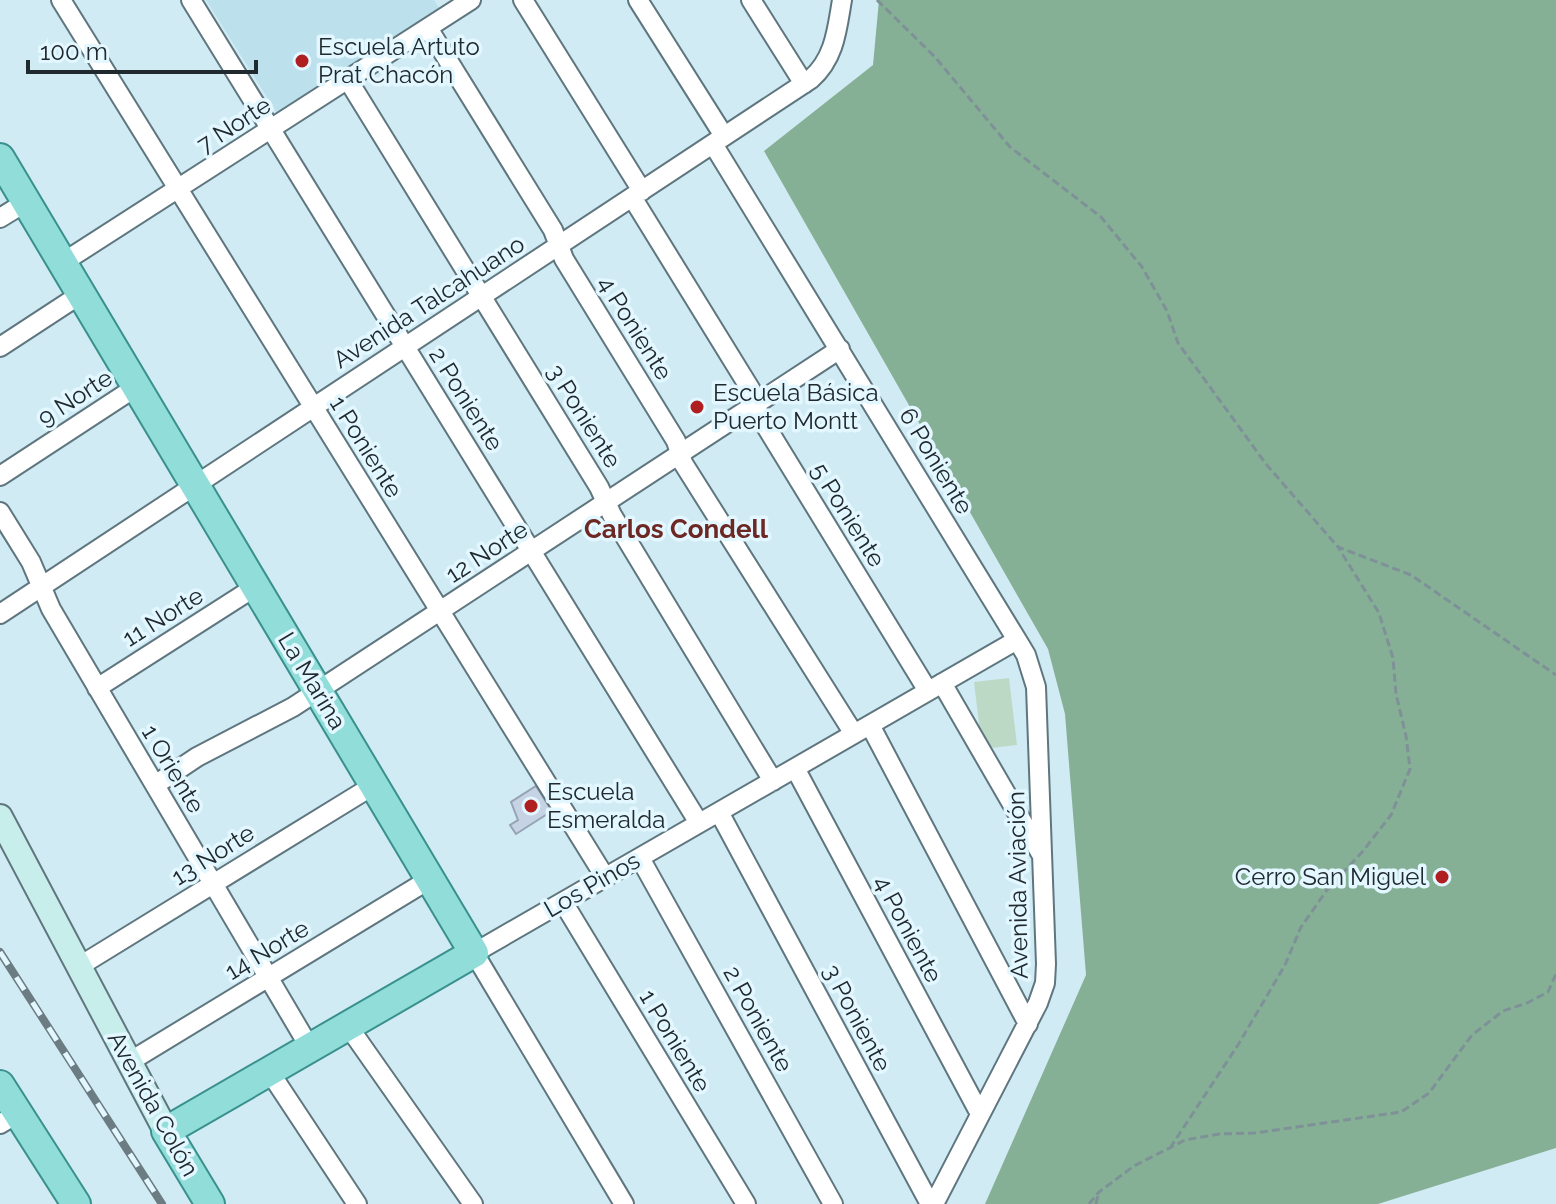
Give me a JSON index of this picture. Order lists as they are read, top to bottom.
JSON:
{
  "streets": {
    "main road": ["La Marina", "Los Pinos", "Avenida Colón"],
    "street": [
      "7 Norte",
      "Avenida Talcahuano",
      "4 Poniente",
      "9 Norte",
      "2 Poniente",
      "3 Poniente",
      "1 Poniente",
      "6 Poniente",
      "5 Poniente",
      "12 Norte",
      "11 Norte",
      "1 Oriente",
      "13 Norte",
      "Avenida Aviación",
      "14 Norte"
    ]
  },
  "crossings": [
    ["7 Norte", "4 Poniente"],
    ["7 Norte", "2 Poniente"],
    ["7 Norte", "3 Poniente"],
    ["7 Norte", "1 Poniente"],
    ["7 Norte", "La Marina"],
    ["Avenida Talcahuano", "4 Poniente"],
    ["Avenida Talcahuano", "2 Poniente"],
    ["Avenida Talcahuano", "3 Poniente"],
    ["Avenida Talcahuano", "1 Poniente"],
    ["Avenida Talcahuano", "6 Poniente"],
    ["Avenida Talcahuano", "5 Poniente"],
    ["Avenida Talcahuano", "La Marina"],
    ["Avenida Talcahuano", "1 Oriente"],
    ["4 Poniente", "12 Norte"],
    ["4 Poniente", "Los Pinos"],
    ["4 Poniente", "Avenida Aviación"],
    ["9 Norte", "La Marina"],
    ["2 Poniente", "12 Norte"],
    ["2 Poniente", "Los Pinos"],
    ["3 Poniente", "12 Norte"],
    ["3 Poniente", "Los Pinos"],
    ["3 Poniente", "Avenida Aviación"],
    ["1 Poniente", "12 Norte"],
    ["1 Poniente", "Los Pinos"],
    ["6 Poniente", "12 Norte"],
    ["6 Poniente", "Los Pinos"],
    ["6 Poniente", "Avenida Aviación"],
    ["5 Poniente", "12 Norte"],
    ["5 Poniente", "Los Pinos"],
    ["12 Norte", "La Marina"],
    ["12 Norte", "1 Oriente"],
    ["11 Norte", "La Marina"],
    ["11 Norte", "1 Oriente"],
    ["La Marina", "13 Norte"],
    ["La Marina", "Los Pinos"],
    ["La Marina", "14 Norte"],
    ["1 Oriente", "13 Norte"],
    ["1 Oriente", "Los Pinos"],
    ["1 Oriente", "14 Norte"],
    ["13 Norte", "Avenida Colón"],
    ["Los Pinos", "Avenida Aviación"],
    ["Los Pinos", "Avenida Colón"],
    ["14 Norte", "Avenida Colón"]
  ],
  "districts": ["Carlos Condell"],
  "places": [
    "Escuela Artuto Prat Chacón",
    "Escuela Básica Puerto Montt",
    "Escuela Esmeralda",
    "Cerro San Miguel"
  ],
  "scale_bar": "100 m"
}
